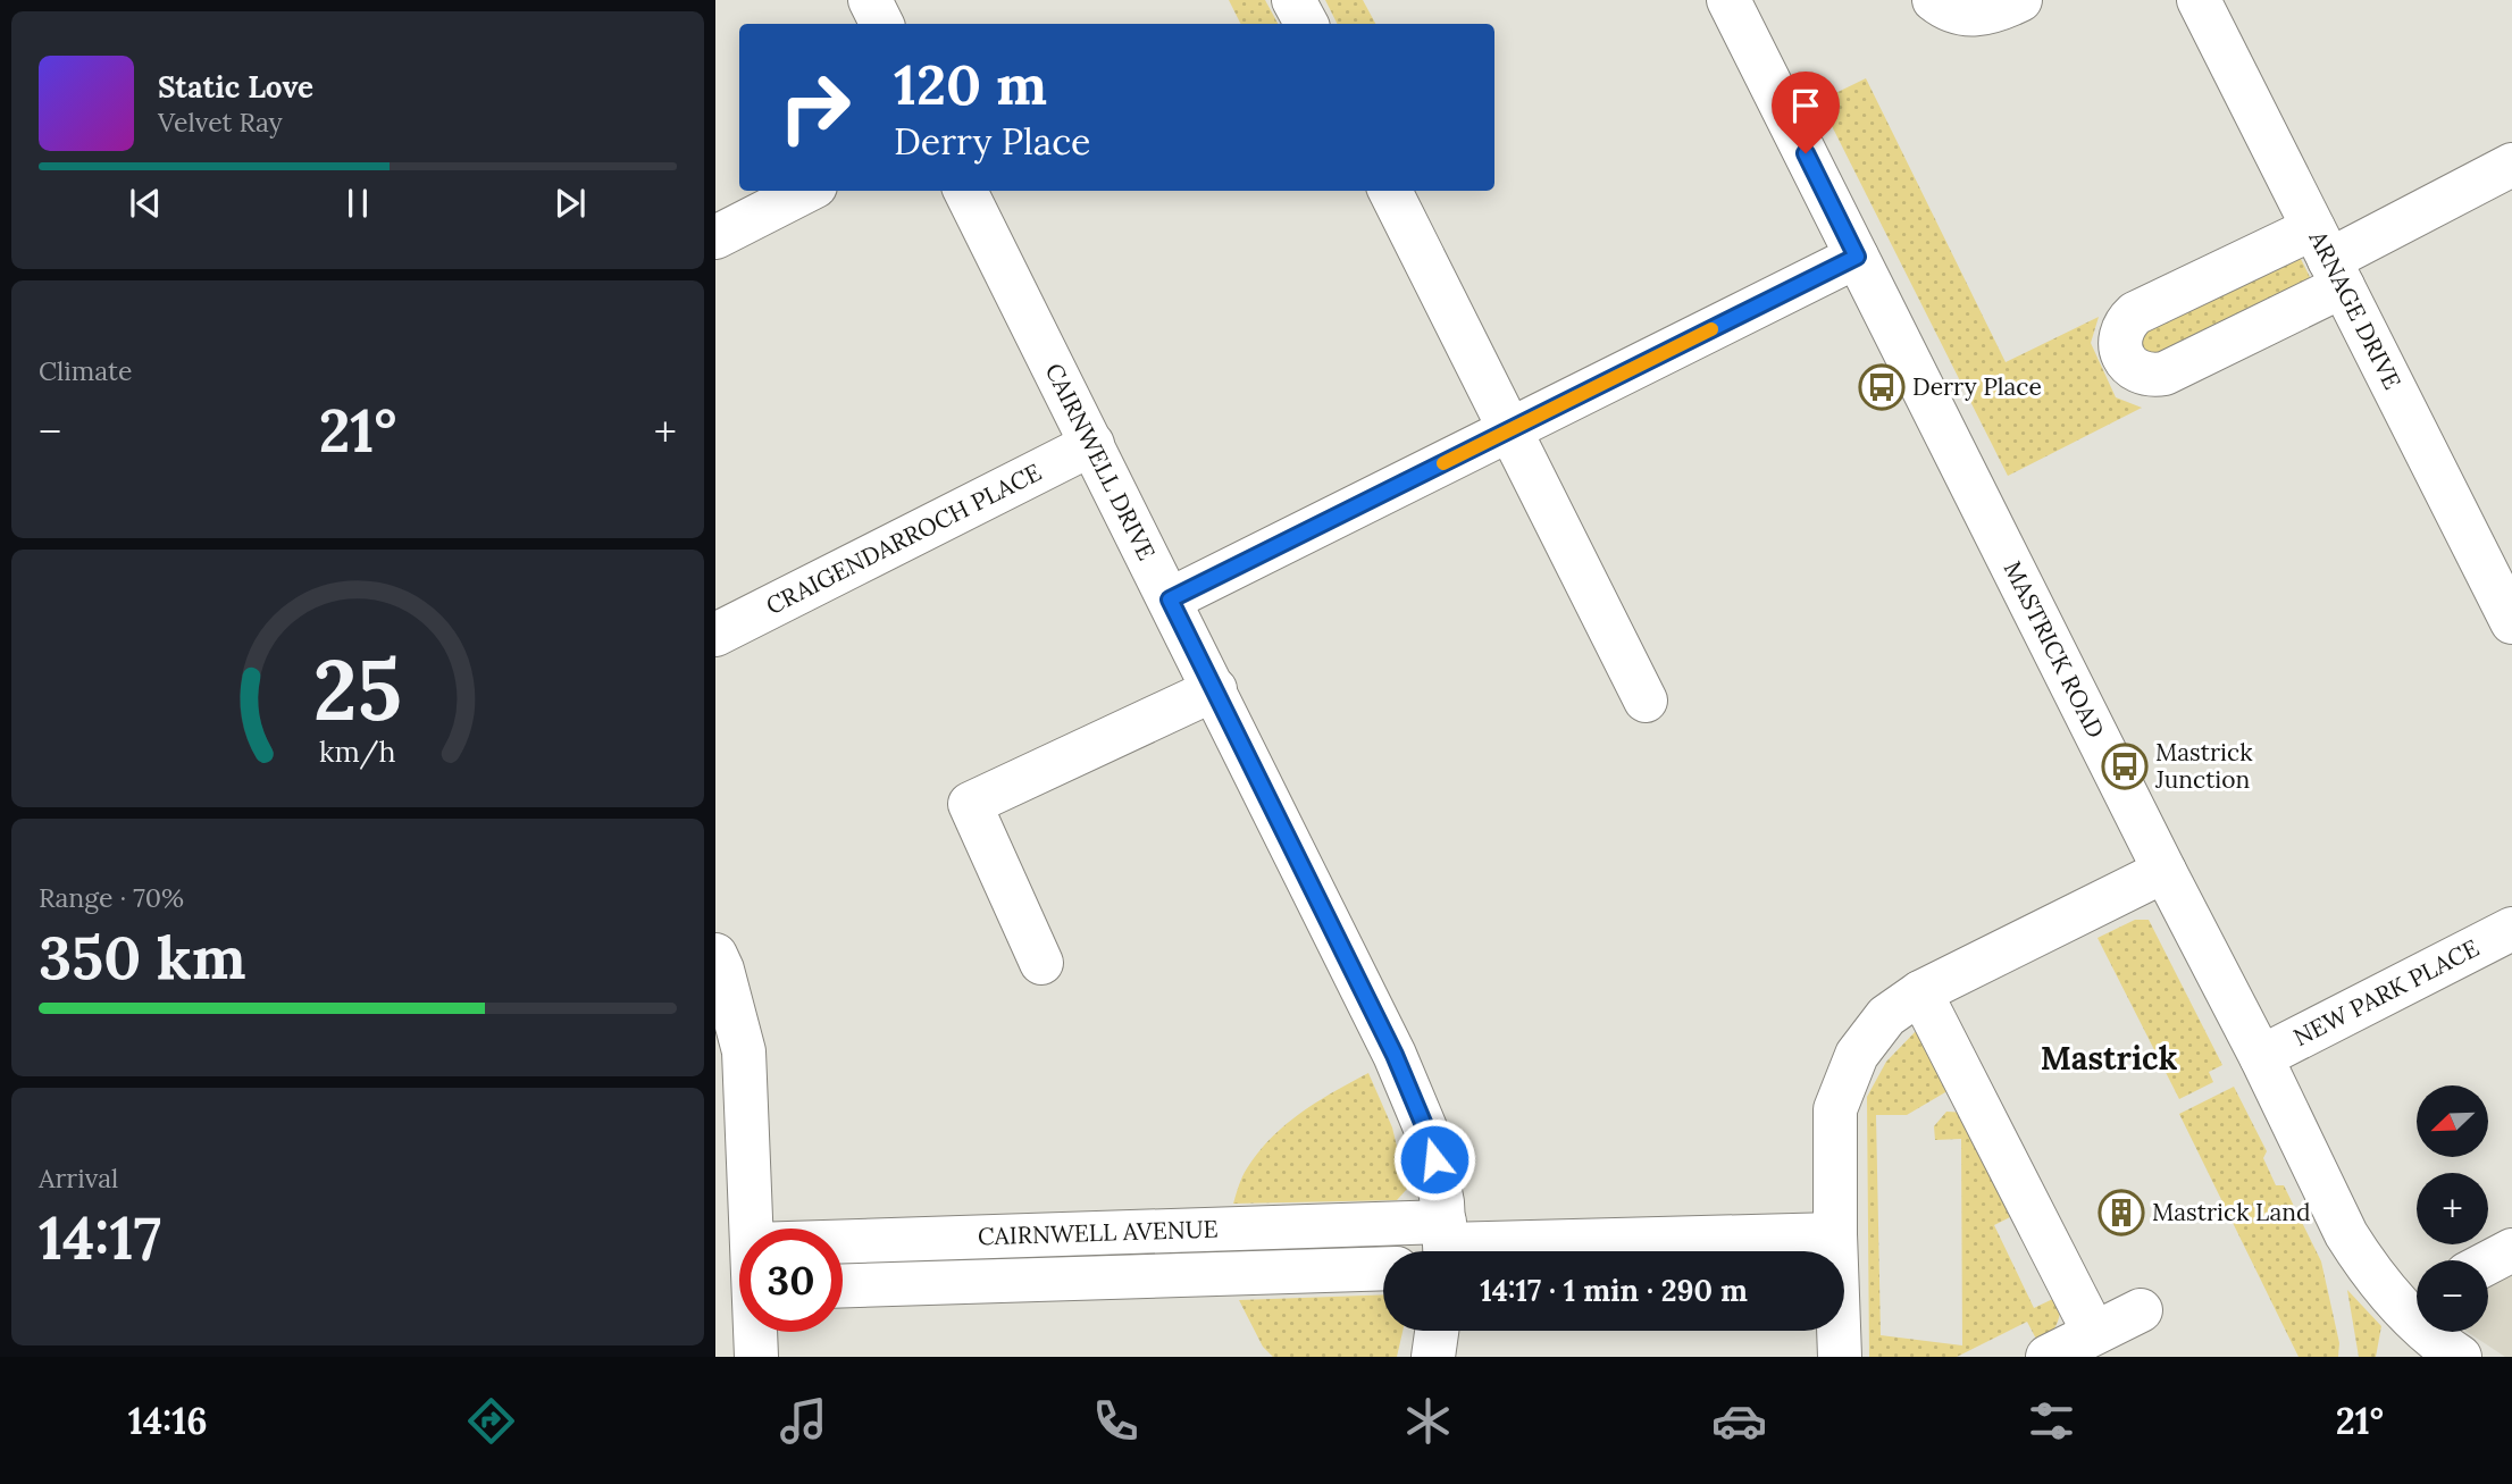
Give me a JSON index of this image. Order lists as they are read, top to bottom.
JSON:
{
  "streets": {
    "street": [
      "ARNAGE DRIVE",
      "CAIRNWELL DRIVE",
      "CRAIGENDARROCH PLACE",
      "MASTRICK ROAD",
      "NEW PARK PLACE",
      "CAIRNWELL AVENUE"
    ]
  },
  "crossings": [
    ["CAIRNWELL DRIVE", "CRAIGENDARROCH PLACE"],
    ["CAIRNWELL DRIVE", "CAIRNWELL AVENUE"],
    ["MASTRICK ROAD", "NEW PARK PLACE"]
  ],
  "districts": ["Mastrick"],
  "places": {
    "bus stop": ["Derry Place", "Mastrick Junction"],
    "building": ["Mastrick Land"]
  },
  "north": "bottom left",
  "page": {
    "turn": ["120 m", "Derry Place"],
    "song": ["Static Love", "Velvet Ray"],
    "tile": [
      "Climate",
      ["Range · 70%", "350 km"],
      ["Arrival", "14:17"]
    ],
    "heat": ["−", "21°", "+"],
    "map_buttons": ["+", "−"],
    "limit": "30",
    "trip": "14:17 · 1 min · 290 m",
    "tabs": ["14:16", "21°"],
    "gauge": ["25", "km/h"]
  }
}
